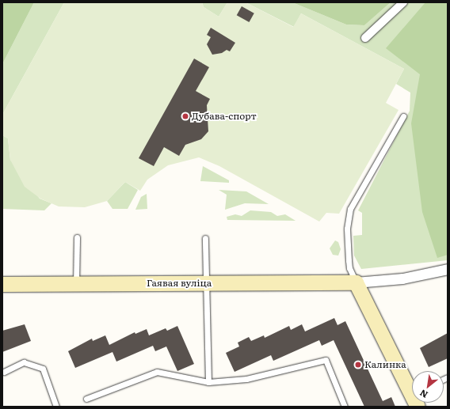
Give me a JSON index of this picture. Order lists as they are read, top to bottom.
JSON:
{
  "streets": {
    "main road": ["Гаявая вуліца"]
  },
  "places": ["Дубава-спорт", "Калинка"],
  "north": "bottom left"
}
